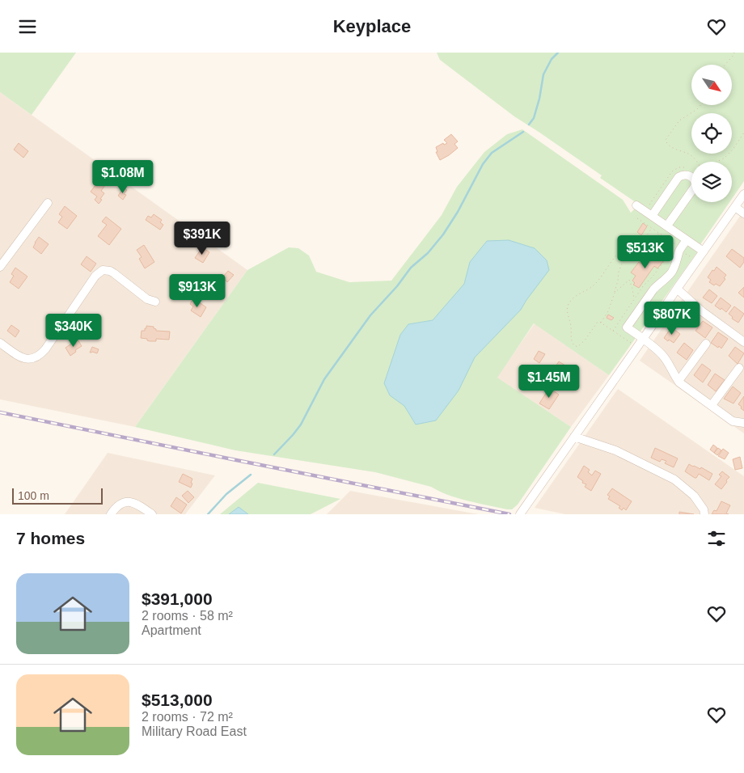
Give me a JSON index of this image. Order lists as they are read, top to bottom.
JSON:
{
  "scale_bar": "100 m",
  "north": "bottom right",
  "page": {
    "header": "Keyplace",
    "price": [
      "$1.08M",
      "$391K",
      "$513K",
      "$913K",
      "$807K",
      "$340K",
      "$1.45M"
    ],
    "scale": "100 m",
    "heading": "7 homes",
    "list": [
      {
        "name": "$391,000",
        "note": "2 rooms · 58 m² · Apartment"
      },
      {
        "name": "$513,000",
        "note": "2 rooms · 72 m² · Military Road East"
      }
    ]
  }
}
